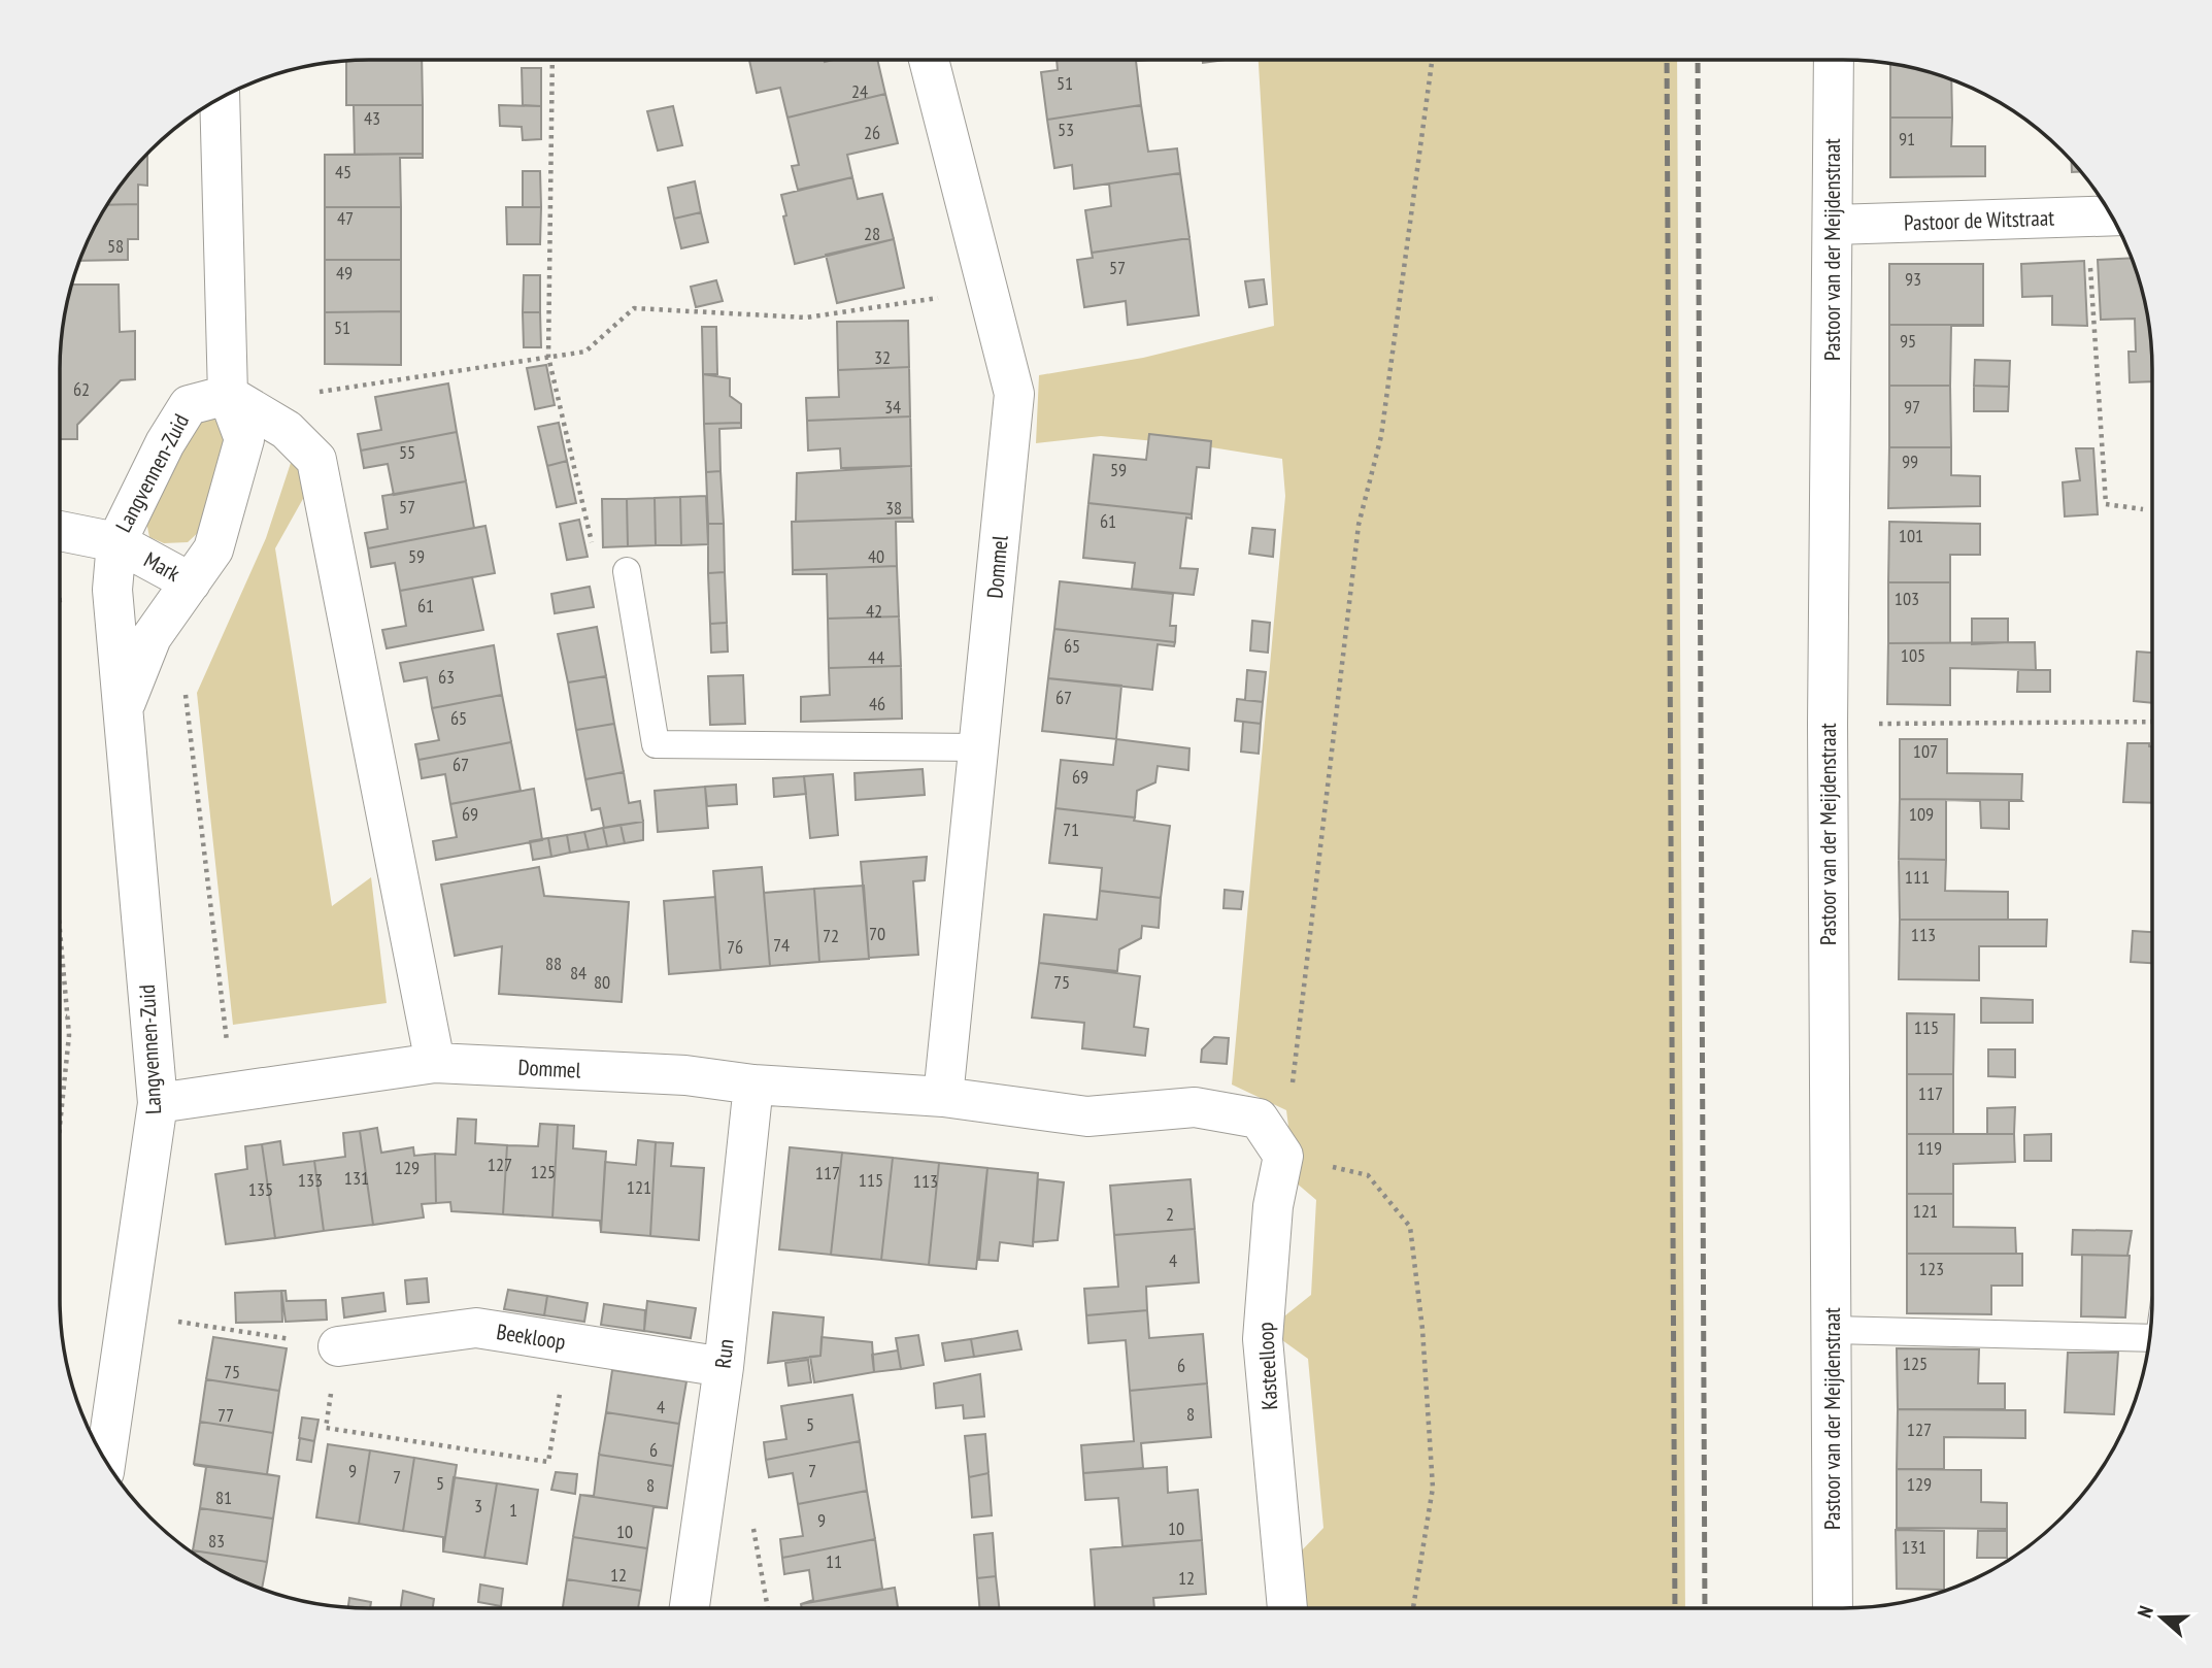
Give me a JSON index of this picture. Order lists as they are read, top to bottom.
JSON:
{
  "streets": {
    "street": [
      "Pastoor de Witstraat",
      "Pastoor van der Meijdenstraat",
      "Langvennen-Zuid",
      "Mark",
      "Dommel",
      "Beekloop",
      "Run",
      "Kasteelloop"
    ]
  },
  "crossings": [
    ["Pastoor de Witstraat", "Pastoor van der Meijdenstraat"],
    ["Langvennen-Zuid", "Mark"],
    ["Langvennen-Zuid", "Dommel"],
    ["Dommel", "Run"],
    ["Dommel", "Kasteelloop"],
    ["Beekloop", "Run"]
  ],
  "house_numbers": [
    "51",
    "24",
    "43",
    "53",
    "26",
    "91",
    "45",
    "47",
    "28",
    "58",
    "57",
    "49",
    "93",
    "51",
    "95",
    "32",
    "62",
    "34",
    "97",
    "55",
    "99",
    "59",
    "57",
    "38",
    "61",
    "101",
    "59",
    "40",
    "103",
    "61",
    "42",
    "65",
    "105",
    "44",
    "63",
    "67",
    "46",
    "65",
    "107",
    "67",
    "69",
    "69",
    "109",
    "71",
    "111",
    "70",
    "113",
    "72",
    "74",
    "76",
    "88",
    "84",
    "80",
    "75",
    "115",
    "117",
    "119",
    "127",
    "129",
    "125",
    "117",
    "131",
    "133",
    "115",
    "113",
    "121",
    "135",
    "121",
    "2",
    "4",
    "123",
    "125",
    "6",
    "75",
    "4",
    "8",
    "77",
    "5",
    "127",
    "6",
    "9",
    "7",
    "7",
    "5",
    "129",
    "8",
    "81",
    "3",
    "1",
    "9",
    "10",
    "10",
    "83",
    "131",
    "11",
    "12",
    "12"
  ],
  "north": "left"
}
